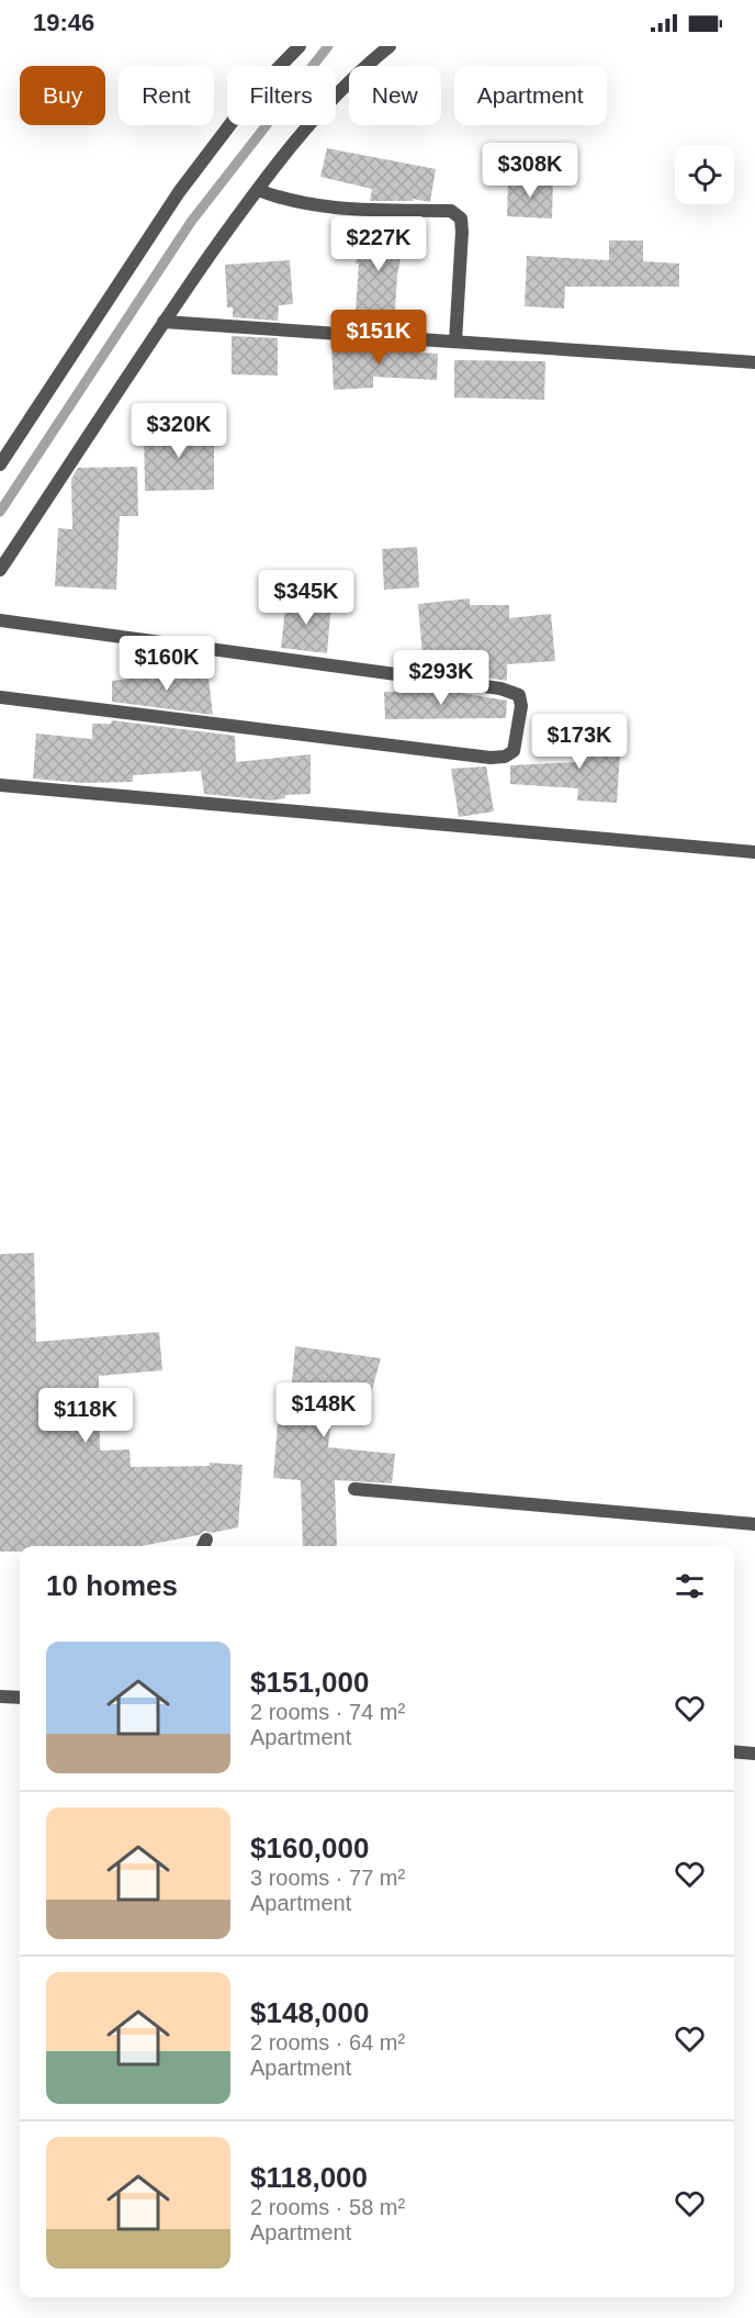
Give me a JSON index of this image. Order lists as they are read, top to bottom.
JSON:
{
  "page": {
    "status": "19:46",
    "chip": [
      "Buy",
      "Rent",
      "Filters",
      "New",
      "Apartment"
    ],
    "price": [
      "$308K",
      "$227K",
      "$151K",
      "$320K",
      "$345K",
      "$160K",
      "$293K",
      "$173K",
      "$148K",
      "$118K"
    ],
    "heading": "10 homes",
    "list": [
      {
        "name": "$151,000",
        "note": "2 rooms · 74 m² · Apartment"
      },
      {
        "name": "$160,000",
        "note": "3 rooms · 77 m² · Apartment"
      },
      {
        "name": "$148,000",
        "note": "2 rooms · 64 m² · Apartment"
      },
      {
        "name": "$118,000",
        "note": "2 rooms · 58 m² · Apartment"
      }
    ]
  }
}
